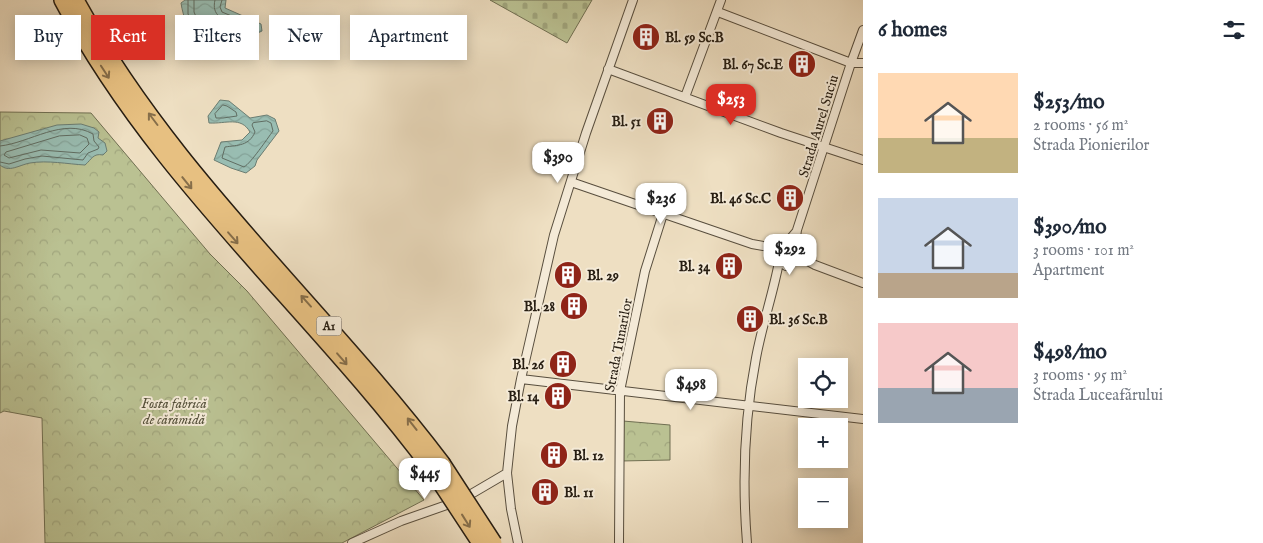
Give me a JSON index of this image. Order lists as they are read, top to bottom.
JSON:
{
  "streets": {
    "highway": ["A1"],
    "street": ["Strada Aurel Suciu", "Strada Tunarilor"]
  },
  "parks": ["Fosta fabrică de cărămidă"],
  "places": {
    "building": [
      "Bl. 59 Sc.B",
      "Bl. 67 Sc.E",
      "Bl. 51",
      "Bl. 46 Sc.C",
      "Bl. 34",
      "Bl. 29",
      "Bl. 28",
      "Bl. 36 Sc.B",
      "Bl. 26",
      "Bl. 14",
      "Bl. 12",
      "Bl. 11"
    ]
  },
  "page": {
    "heading": "6 homes",
    "chip": [
      "Buy",
      "Rent",
      "Filters",
      "New",
      "Apartment"
    ],
    "list": [
      {
        "name": "$253/mo",
        "note": "2 rooms · 56 m² · Strada Pionierilor"
      },
      {
        "name": "$390/mo",
        "note": "3 rooms · 101 m² · Apartment"
      },
      {
        "name": "$498/mo",
        "note": "3 rooms · 95 m² · Strada Luceafărului"
      }
    ],
    "price": [
      "$253",
      "$390",
      "$236",
      "$292",
      "$498",
      "$445"
    ],
    "map_buttons": ["+", "−"]
  }
}
